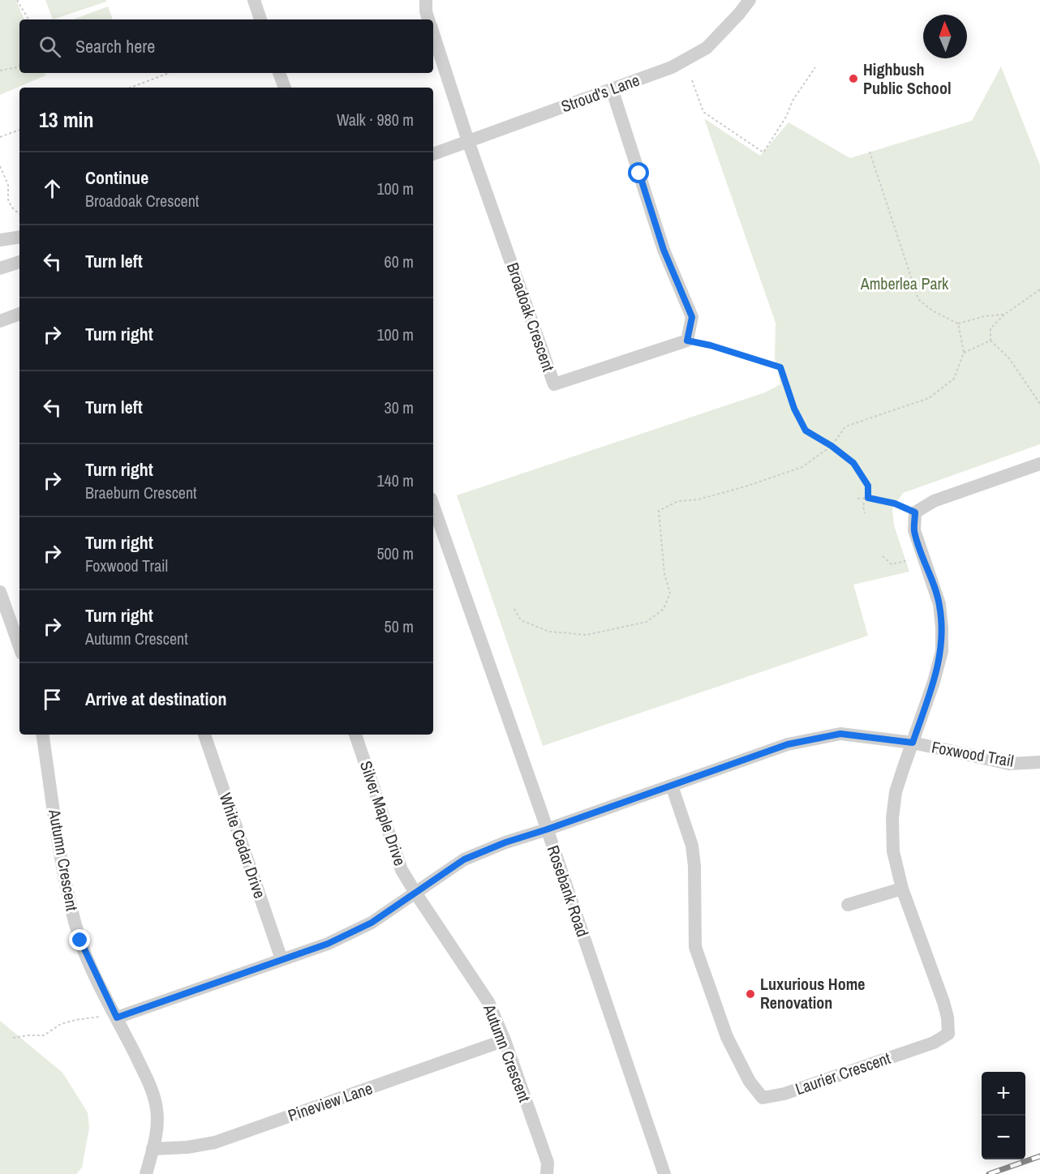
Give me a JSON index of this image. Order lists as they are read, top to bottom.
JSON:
{
  "streets": {
    "street": [
      "Stroud's Lane",
      "Broadoak Crescent",
      "Foxwood Trail",
      "Silver Maple Drive",
      "White Cedar Drive",
      "Autumn Crescent",
      "Rosebank Road",
      "Laurier Crescent",
      "Pineview Lane"
    ]
  },
  "crossings": [
    ["Stroud's Lane", "Broadoak Crescent"],
    ["Foxwood Trail", "Silver Maple Drive"],
    ["Foxwood Trail", "White Cedar Drive"],
    ["Foxwood Trail", "Autumn Crescent"],
    ["Foxwood Trail", "Rosebank Road"],
    ["Foxwood Trail", "Laurier Crescent"],
    ["Silver Maple Drive", "Autumn Crescent"],
    ["Autumn Crescent", "Pineview Lane"]
  ],
  "parks": ["Amberlea Park"],
  "places": ["Highbush Public School", "Luxurious Home Renovation"],
  "north": "top",
  "page": {
    "search": "Search here",
    "heading": ["13 min", "Walk · 980 m"],
    "list": [
      ["Continue", "Broadoak Crescent", "100 m"],
      ["Turn left", "60 m"],
      ["Turn right", "100 m"],
      ["Turn left", "30 m"],
      ["Turn right", "Braeburn Crescent", "140 m"],
      ["Turn right", "Foxwood Trail", "500 m"],
      ["Turn right", "Autumn Crescent", "50 m"],
      "Arrive at destination"
    ],
    "map_buttons": ["+", "−"]
  }
}
